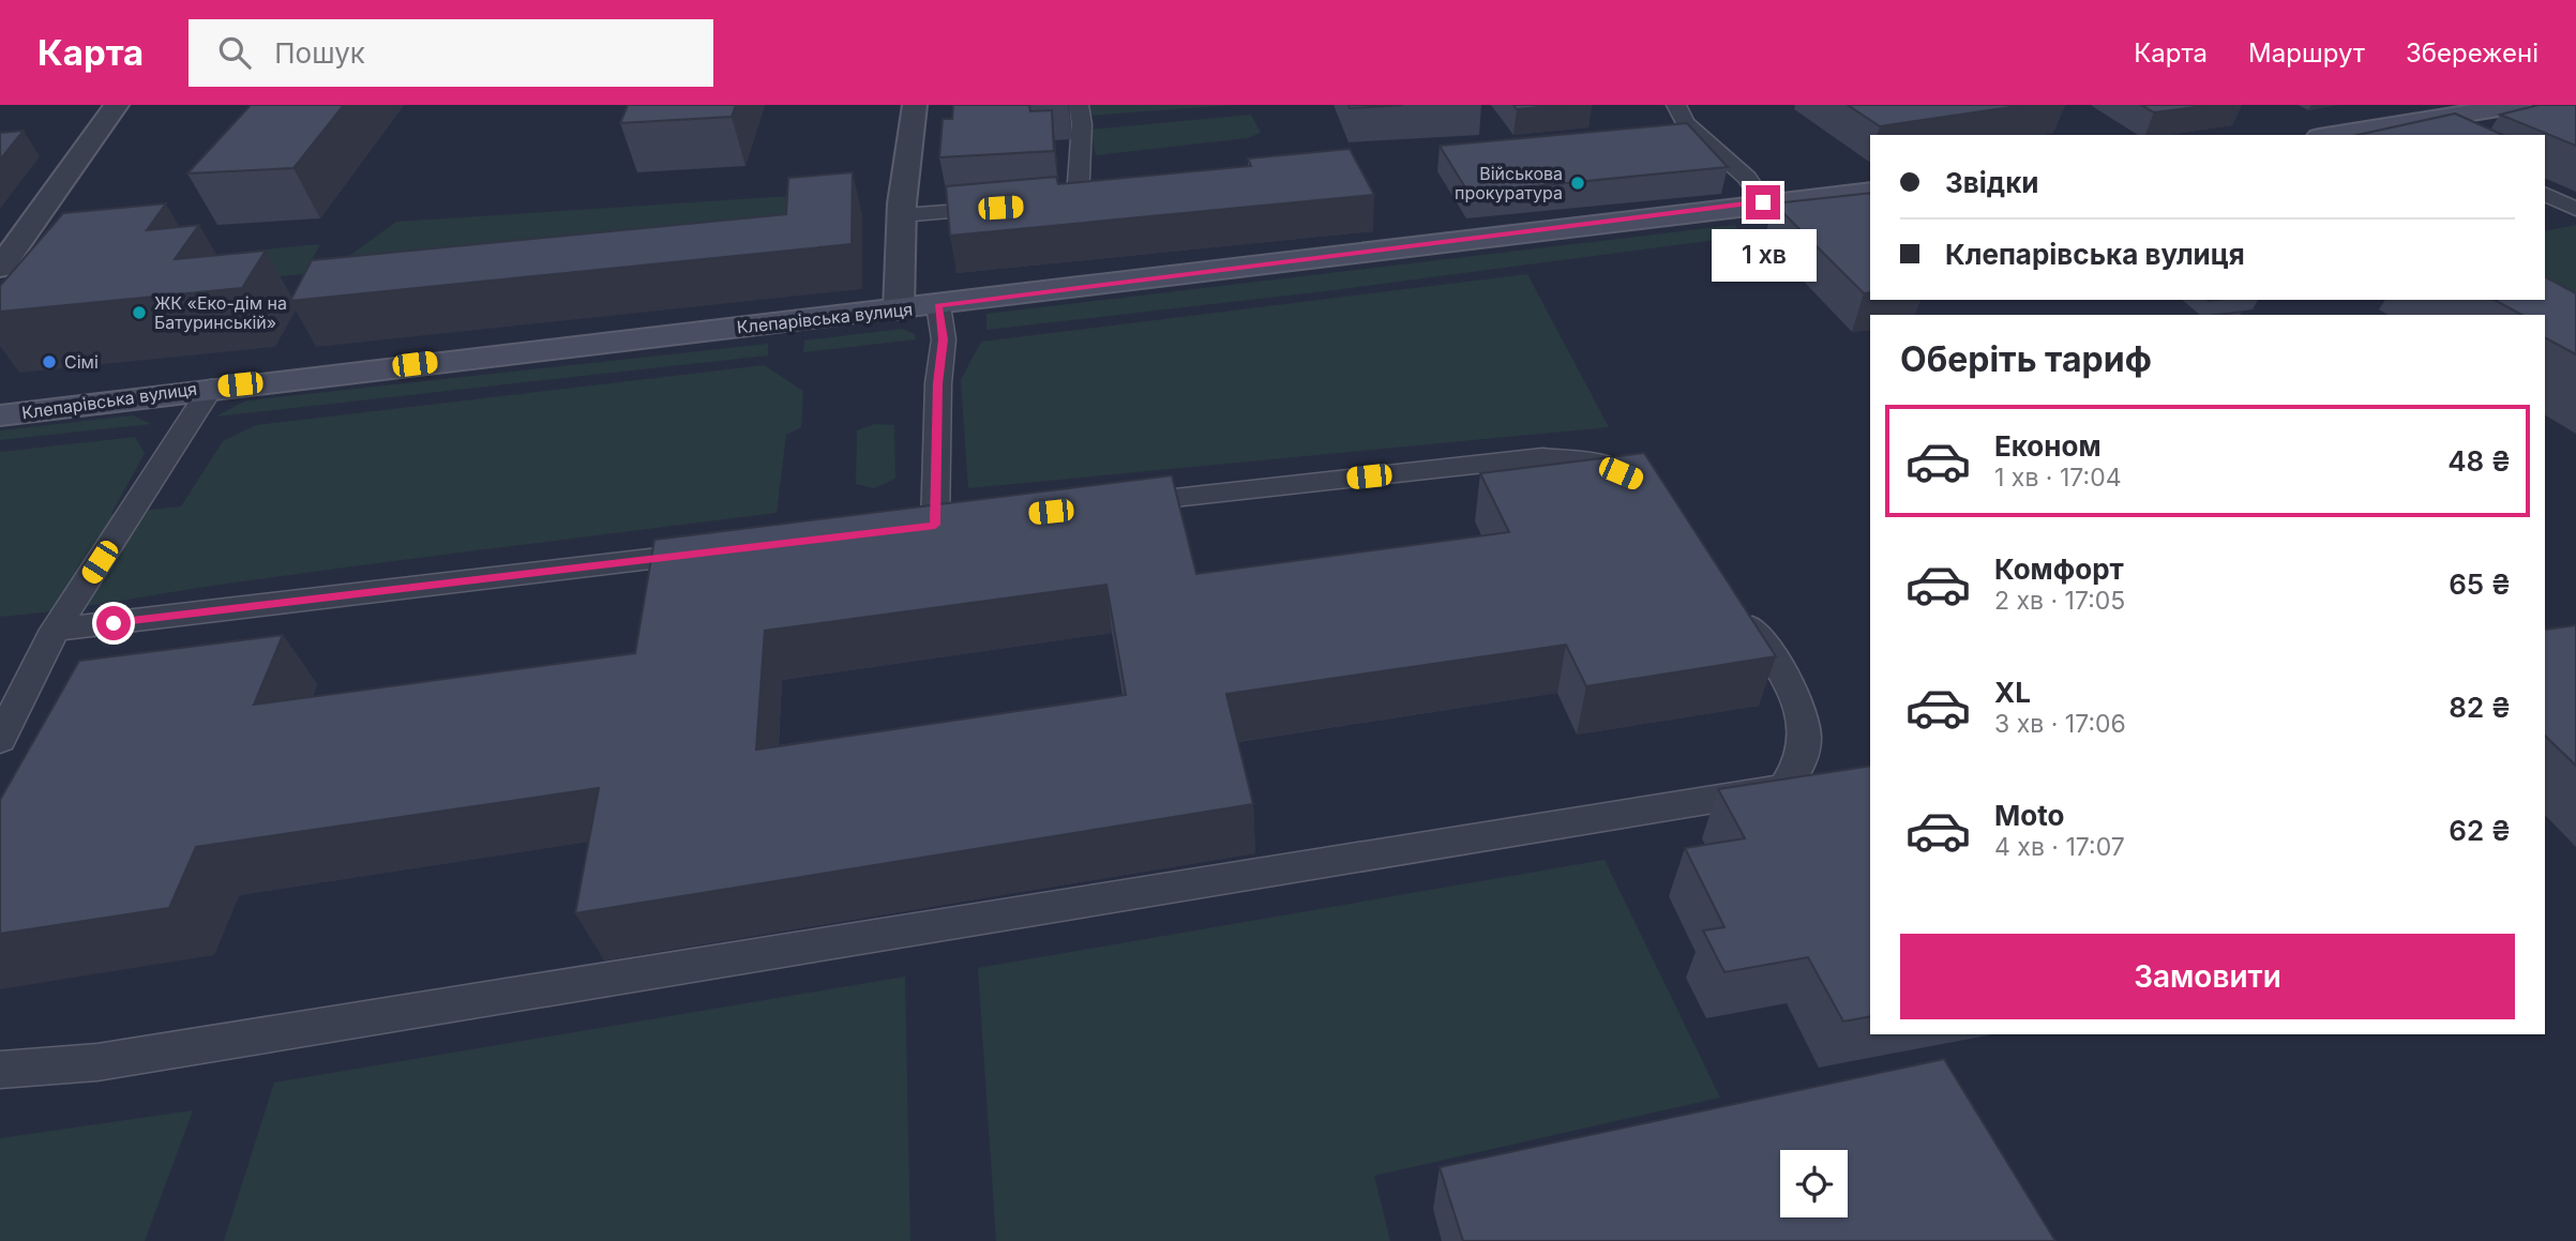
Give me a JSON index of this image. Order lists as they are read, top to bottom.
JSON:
{
  "streets": {
    "main road": ["Клепарівська вулиця"]
  },
  "places": ["Військова прокуратура", "ЖК «Еко-дім на Батуринській»", "Сімі"],
  "page": {
    "header": "Карта",
    "search": "Пошук",
    "nav": ["Карта", "Маршрут", "Збережені"],
    "banner": ["Звідки", "Клепарівська вулиця"],
    "bubble": "1 хв",
    "heading": "Оберіть тариф",
    "list": [
      {
        "name": "Економ",
        "note": "1 хв · 17:04",
        "value": "48 ₴"
      },
      {
        "name": "Комфорт",
        "note": "2 хв · 17:05",
        "value": "65 ₴"
      },
      {
        "name": "XL",
        "note": "3 хв · 17:06",
        "value": "82 ₴"
      },
      {
        "name": "Moto",
        "note": "4 хв · 17:07",
        "value": "62 ₴"
      }
    ],
    "buttons": "Замовити"
  }
}
